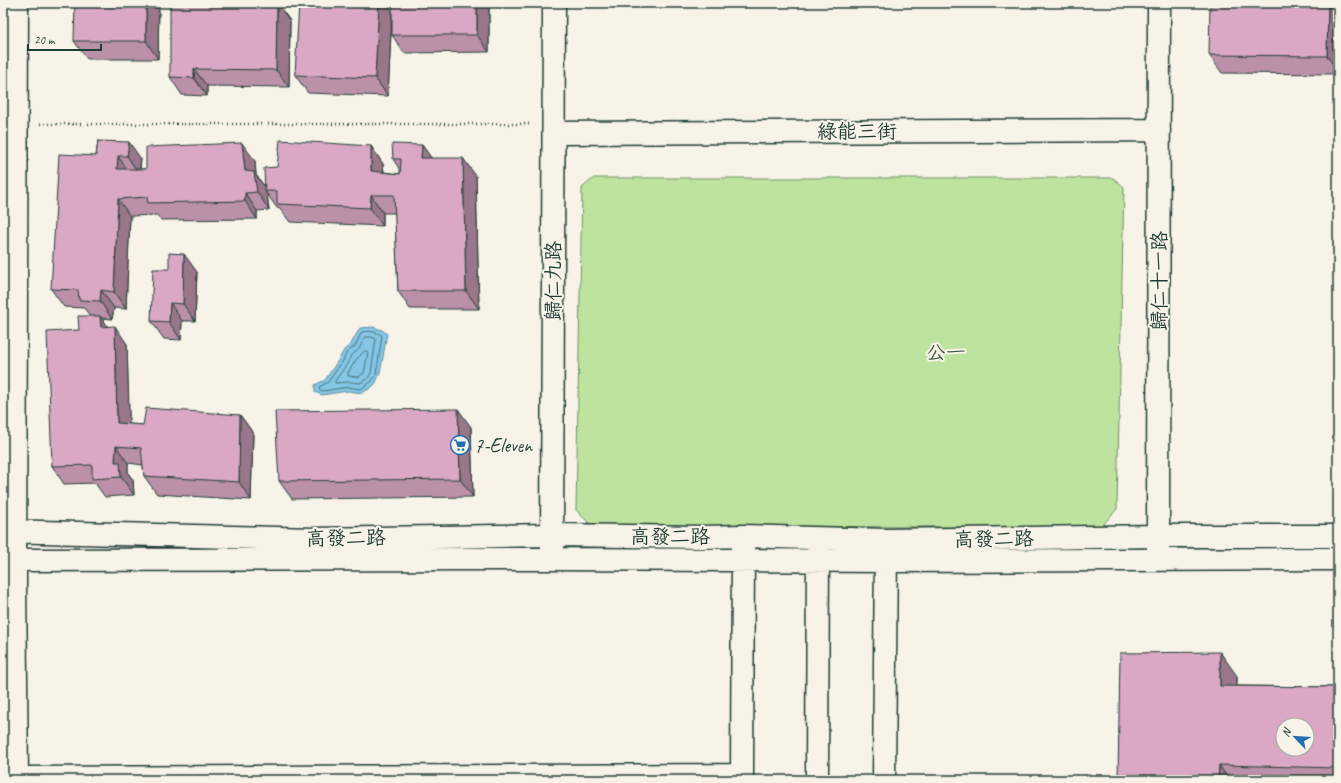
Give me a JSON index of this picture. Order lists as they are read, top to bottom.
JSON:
{
  "streets": {
    "street": [
      "綠能三街",
      "歸仁九路",
      "歸仁十一路",
      "高發二路"
    ]
  },
  "crossings": [
    ["綠能三街", "歸仁九路"],
    ["綠能三街", "歸仁十一路"],
    ["歸仁九路", "高發二路"],
    ["歸仁十一路", "高發二路"]
  ],
  "parks": ["公一"],
  "places": {
    "supermarket": ["7-Eleven"]
  },
  "scale_bar": "20 m",
  "north": "top left"
}
